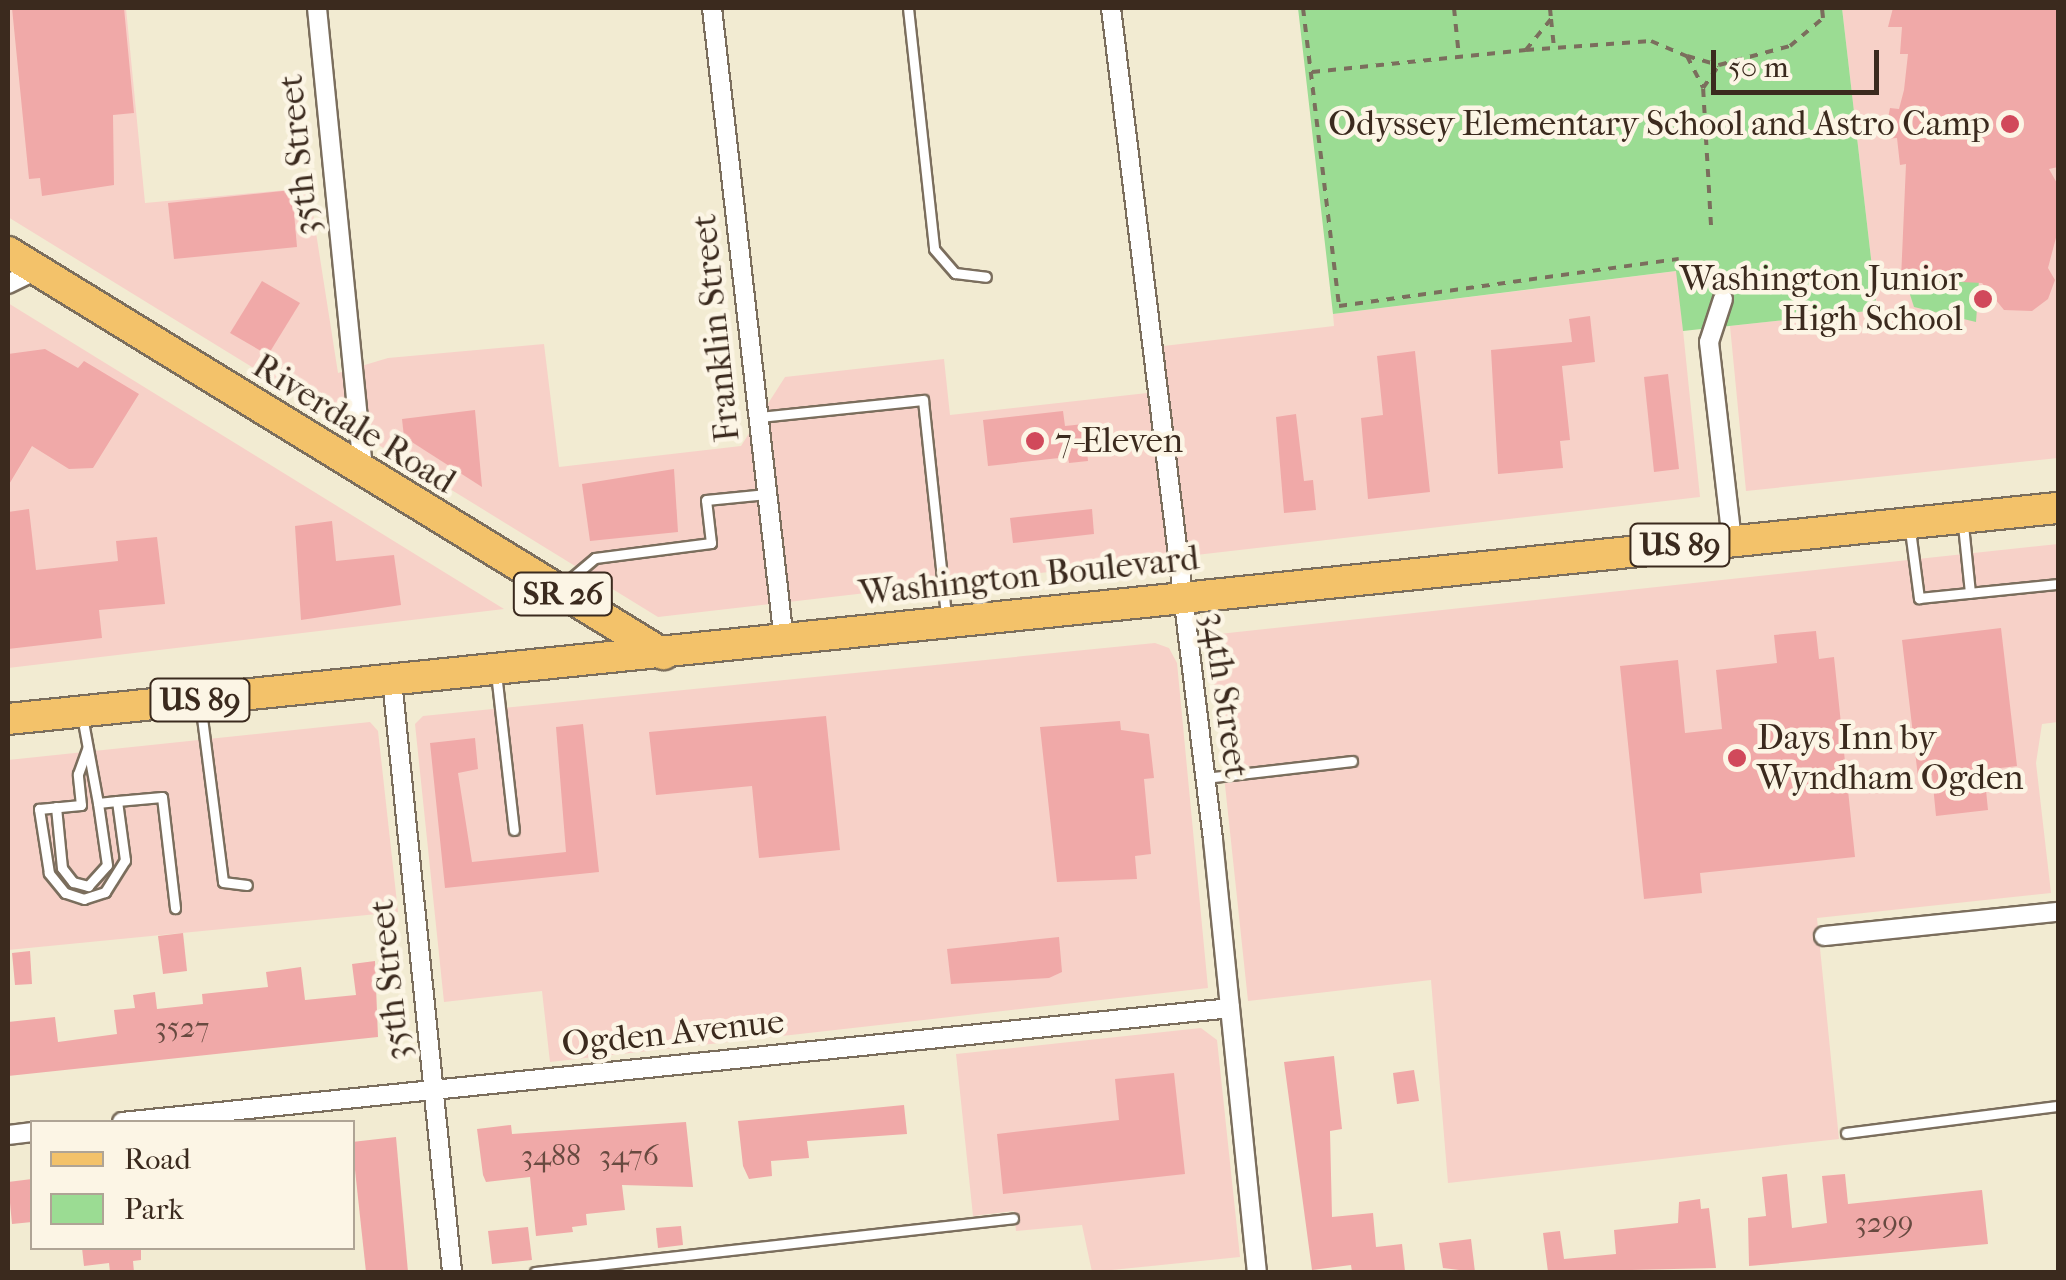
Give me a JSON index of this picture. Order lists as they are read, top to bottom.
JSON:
{
  "streets": {
    "main road": [
      "Riverdale Road",
      "US 89",
      "Washington Boulevard",
      "SR 26"
    ],
    "street": [
      "35th Street",
      "Franklin Street",
      "34th Street",
      "Ogden Avenue"
    ]
  },
  "crossings": [
    ["35th Street", "Riverdale Road"],
    ["35th Street", "Washington Boulevard"],
    ["35th Street", "Ogden Avenue"],
    ["Franklin Street", "Washington Boulevard"],
    ["Riverdale Road", "Washington Boulevard"],
    ["Washington Boulevard", "34th Street"],
    ["34th Street", "Ogden Avenue"]
  ],
  "places": [
    "Odyssey Elementary School and Astro Camp",
    "Washington Junior High School",
    "7-Eleven",
    "Days Inn by Wyndham Ogden"
  ],
  "house_numbers": [
    "3527",
    "3488",
    "3476",
    "3299"
  ],
  "legend": ["Road", "Park"],
  "scale_bar": "50 m"
}
